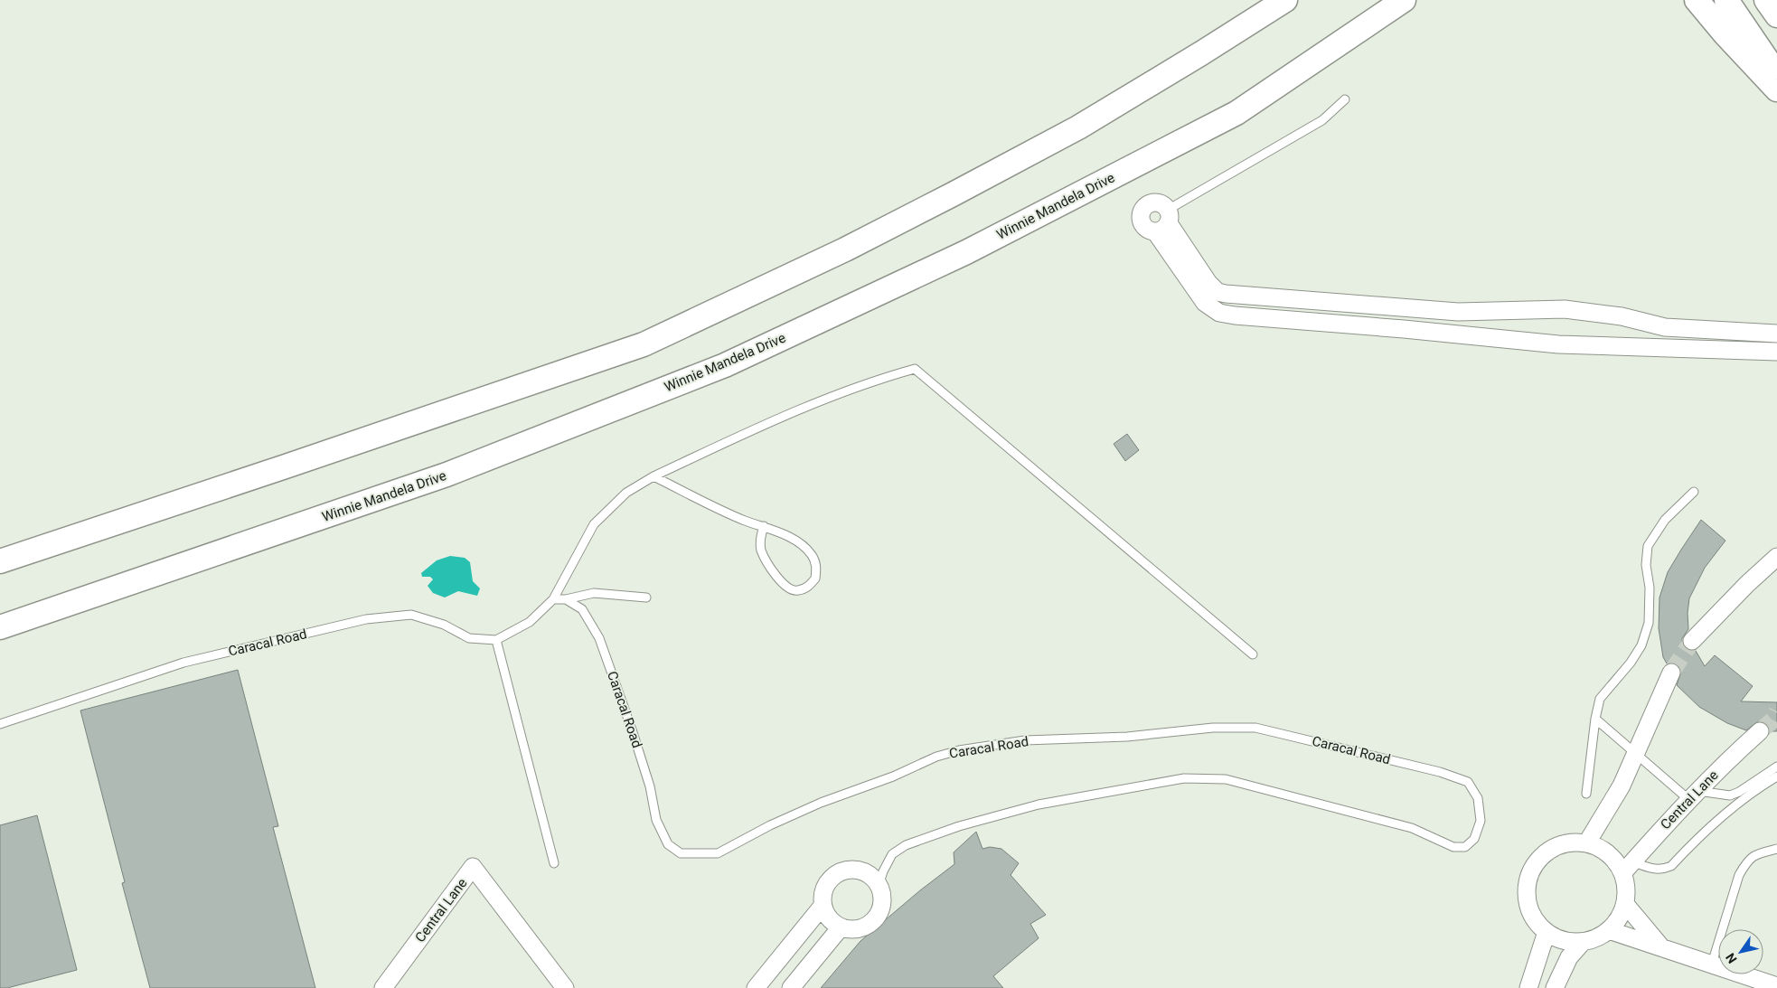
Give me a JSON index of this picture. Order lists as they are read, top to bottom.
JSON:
{
  "streets": {
    "main road": ["Winnie Mandela Drive"],
    "street": ["Central Lane"],
    "lane": ["Caracal Road"]
  },
  "north": "bottom left"
}
